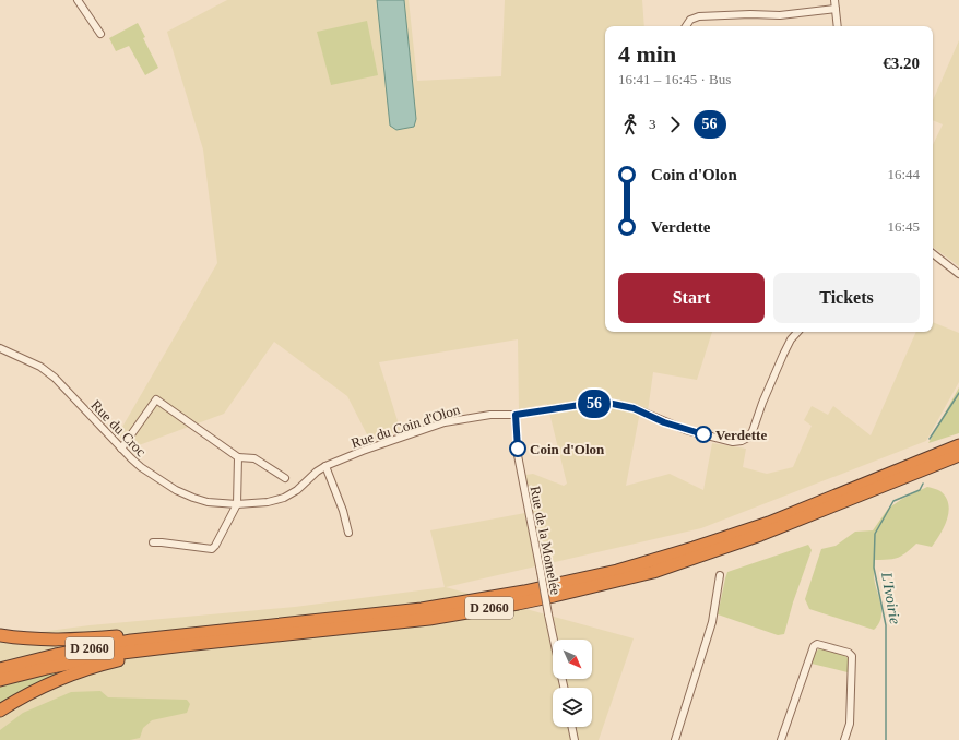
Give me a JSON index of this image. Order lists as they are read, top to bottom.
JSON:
{
  "streets": {
    "highway": ["D 2060"],
    "street": ["Rue du Coin d'Olon", "Rue du Croc", "Rue de la Momelée"]
  },
  "crossings": [
    ["Rue du Coin d'Olon", "Rue du Croc"],
    ["Rue du Coin d'Olon", "Rue de la Momelée"]
  ],
  "water": ["L'Ivoirie"],
  "places": ["Verdette", "Coin d'Olon"],
  "lines": ["bus line 56"],
  "north": "bottom right",
  "page": {
    "on_map": "56",
    "heading": ["4 min", "16:41 – 16:45 · Bus", "€3.20"],
    "legs": ["3", "56"],
    "list": [
      {
        "name": "Coin d'Olon",
        "value": "16:44"
      },
      {
        "name": "Verdette",
        "value": "16:45"
      }
    ],
    "buttons": ["Start", "Tickets"]
  }
}
